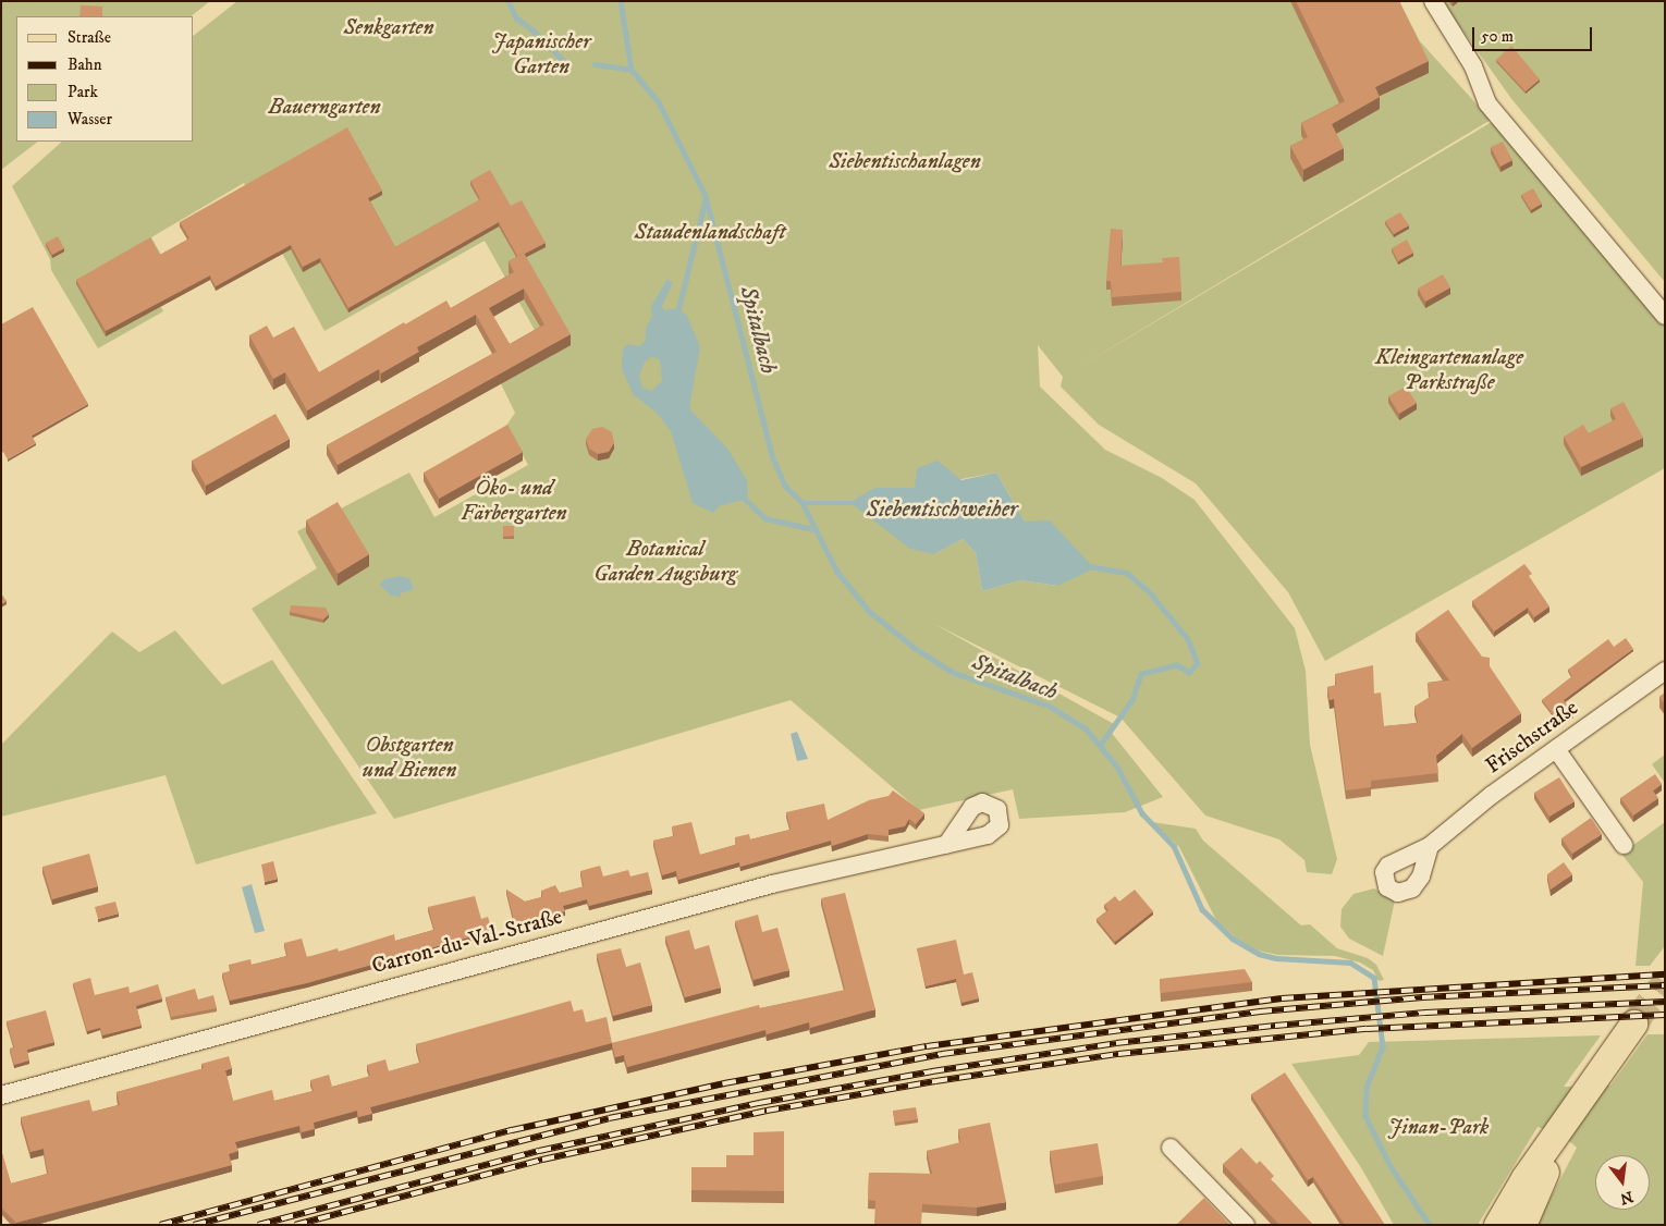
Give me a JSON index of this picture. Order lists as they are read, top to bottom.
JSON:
{
  "streets": {
    "street": ["Frischstraße", "Carron-du-Val-Straße"]
  },
  "water": ["Spitalbach", "Siebentischweiher"],
  "parks": [
    "Senkgarten",
    "Japanischer Garten",
    "Bauerngarten",
    "Siebentischanlagen",
    "Staudenlandschaft",
    "Kleingartenanlage Parkstraße",
    "Öko- und Färbergarten",
    "Botanical Garden Augsburg",
    "Obstgarten und Bienen",
    "Jinan-Park"
  ],
  "legend": [
    "Straße",
    "Bahn",
    "Park",
    "Wasser"
  ],
  "scale_bar": "50 m",
  "north": "bottom"
}
